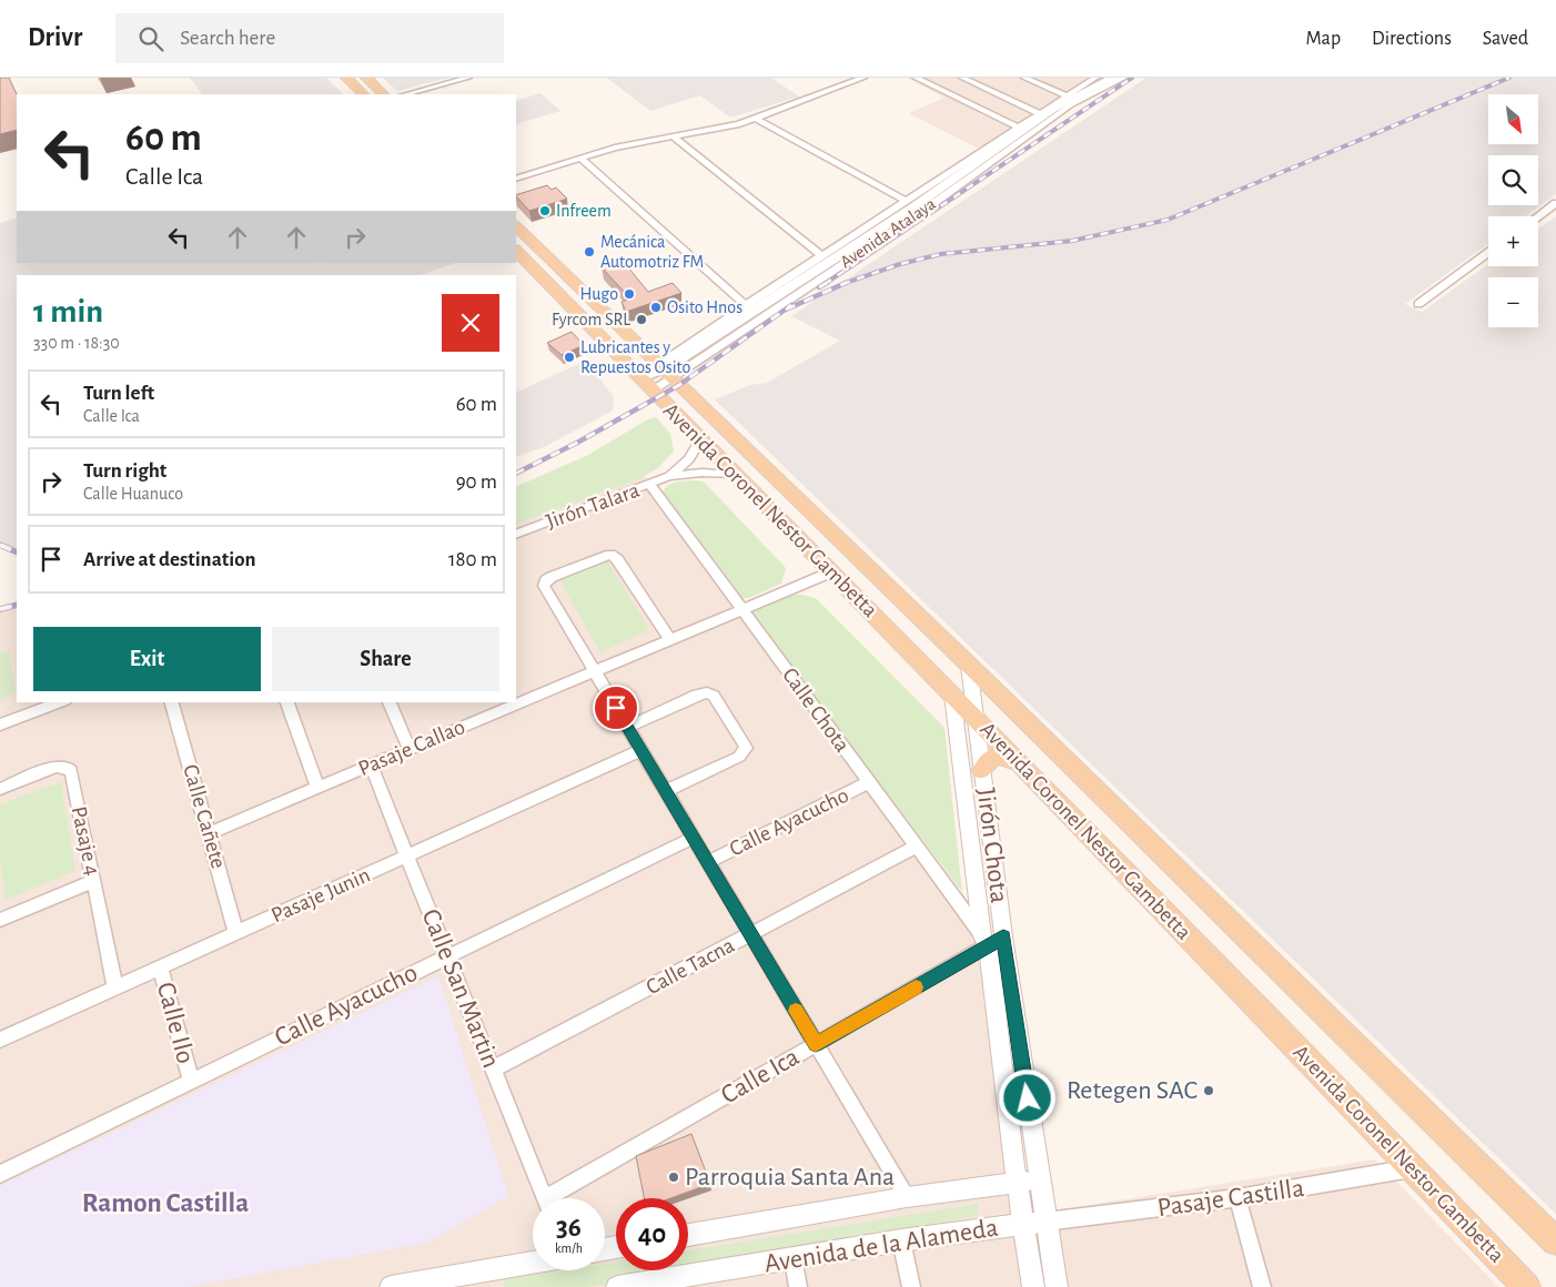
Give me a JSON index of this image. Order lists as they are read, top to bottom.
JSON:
{
  "streets": {
    "main road": ["Avenida Atalaya", "Avenida Coronel Nestor Gambetta"],
    "street": [
      "Jirón Talara",
      "Calle Chota",
      "Pasaje Callao",
      "Calle Cañete",
      "Calle Ayacucho",
      "Pasaje 4",
      "Jirón Chota",
      "Pasaje Junin",
      "Calle Tacna",
      "Calle San Martin",
      "Calle Ilo",
      "Calle Ica",
      "Pasaje Castilla",
      "Avenida de la Alameda"
    ]
  },
  "crossings": [
    ["Avenida Atalaya", "Avenida Coronel Nestor Gambetta"],
    ["Jirón Talara", "Avenida Coronel Nestor Gambetta"],
    ["Jirón Talara", "Calle Chota"],
    ["Avenida Coronel Nestor Gambetta", "Pasaje Callao"],
    ["Avenida Coronel Nestor Gambetta", "Jirón Chota"],
    ["Avenida Coronel Nestor Gambetta", "Pasaje Castilla"],
    ["Calle Chota", "Pasaje Callao"],
    ["Calle Chota", "Calle Ayacucho"],
    ["Calle Chota", "Jirón Chota"],
    ["Calle Chota", "Calle Tacna"],
    ["Calle Chota", "Calle Ica"],
    ["Pasaje Callao", "Calle Cañete"],
    ["Pasaje Callao", "Calle San Martin"],
    ["Calle Cañete", "Pasaje Junin"],
    ["Calle Ayacucho", "Calle San Martin"],
    ["Calle Ayacucho", "Calle Ilo"],
    ["Pasaje 4", "Pasaje Junin"],
    ["Jirón Chota", "Calle Ica"],
    ["Jirón Chota", "Pasaje Castilla"],
    ["Jirón Chota", "Avenida de la Alameda"],
    ["Pasaje Junin", "Calle San Martin"],
    ["Pasaje Junin", "Calle Ilo"],
    ["Calle Tacna", "Calle San Martin"],
    ["Pasaje Castilla", "Avenida de la Alameda"]
  ],
  "districts": ["Ramon Castilla"],
  "places": [
    "Infreem",
    "Mecánica Automotriz FM",
    "Hugo",
    "Osito Hnos",
    "Fyrcom SRL",
    "Lubricantes y Repuestos Osito",
    "Retegen SAC",
    "Parroquia Santa Ana"
  ],
  "north": "bottom right",
  "page": {
    "header": "Drivr",
    "search": "Search here",
    "nav": ["Map", "Directions", "Saved"],
    "map_buttons": ["+", "−"],
    "turn": ["60 m", "Calle Ica"],
    "heading": ["1 min", "330 m · 18:30"],
    "list": [
      {
        "name": "Turn left",
        "note": "Calle Ica",
        "value": "60 m"
      },
      {
        "name": "Turn right",
        "note": "Calle Huanuco",
        "value": "90 m"
      },
      {
        "name": "Arrive at destination",
        "value": "180 m"
      }
    ],
    "buttons": ["Exit", "Share"],
    "speed": "36 km/h",
    "limit": "40"
  }
}
